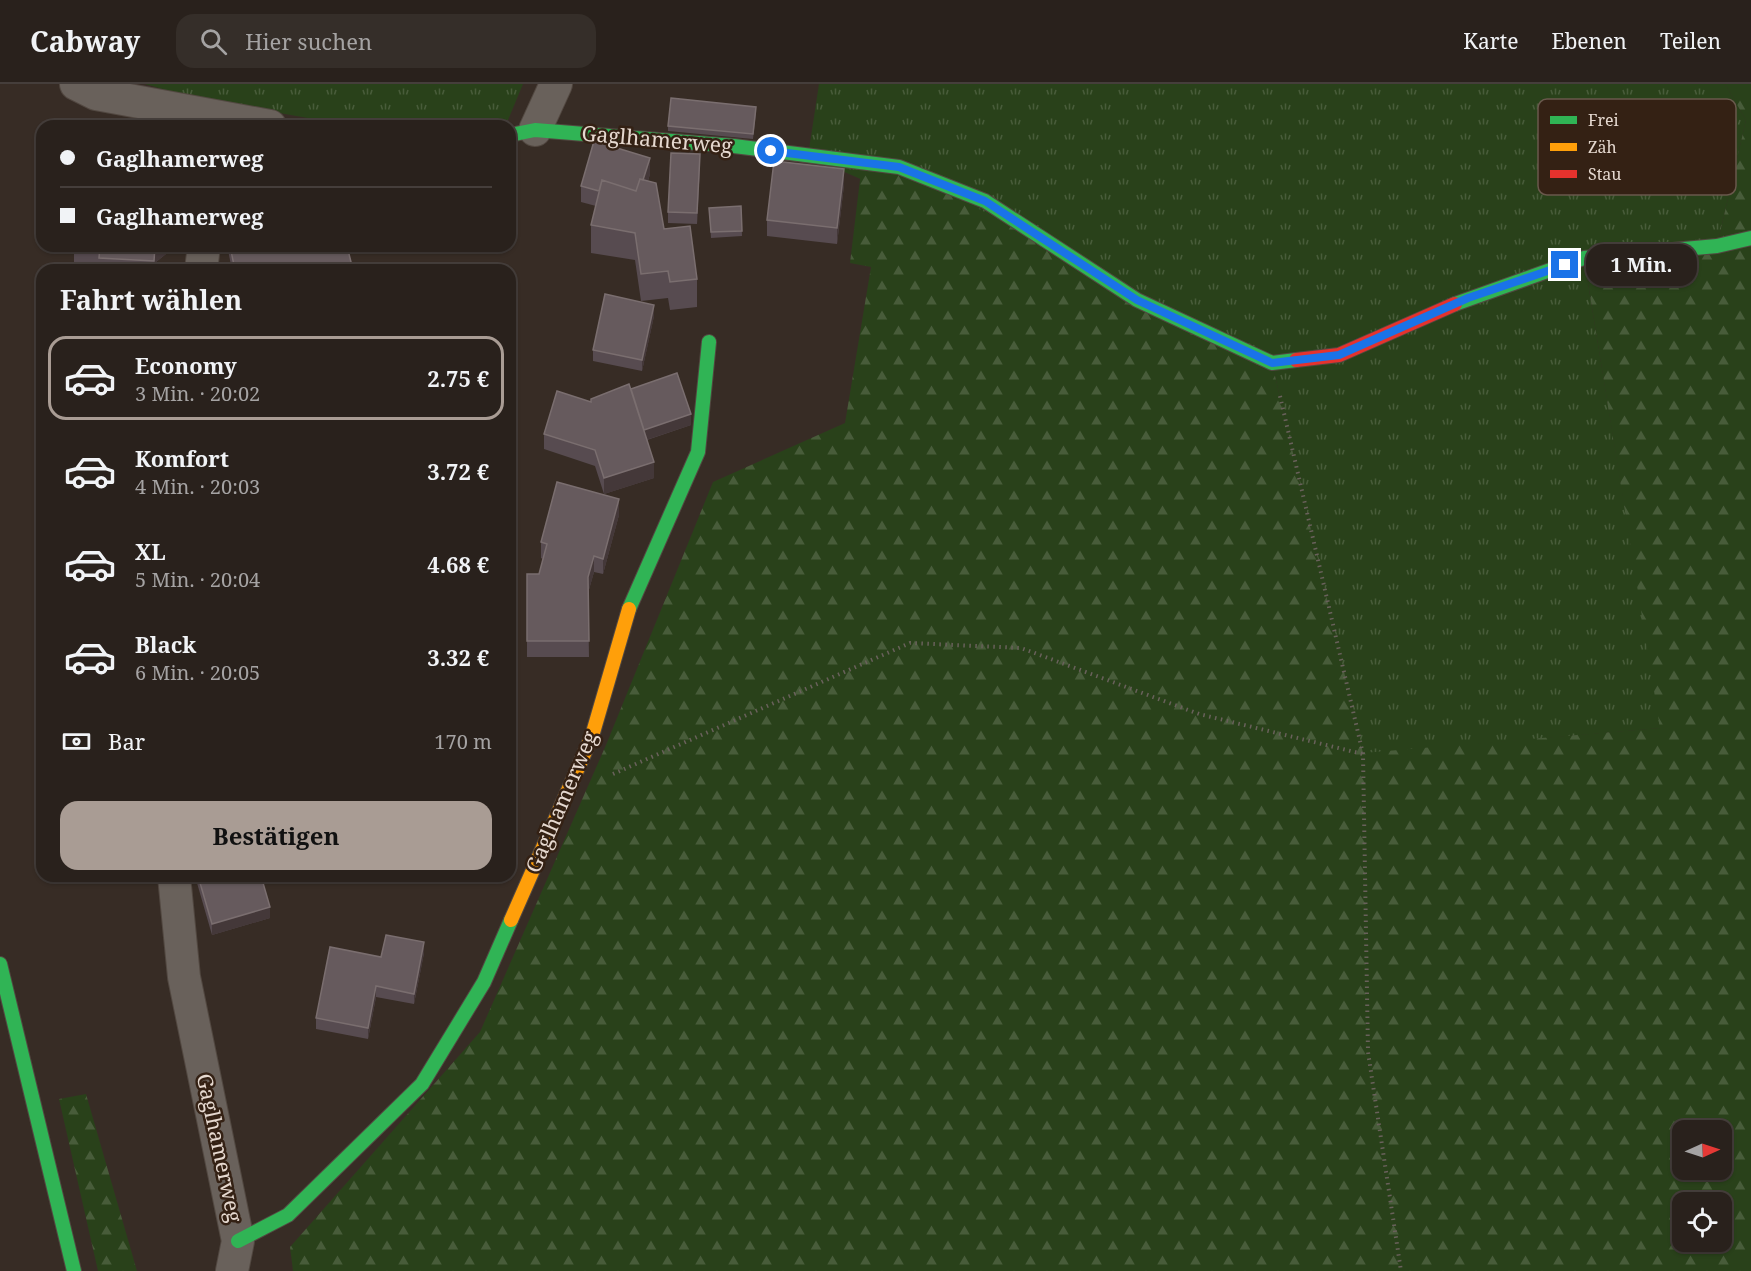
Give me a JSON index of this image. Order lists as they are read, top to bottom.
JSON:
{
  "streets": {
    "main road": ["Gaglhamerweg"]
  },
  "legend": ["Frei", "Zäh", "Stau"],
  "north": "right",
  "page": {
    "header": "Cabway",
    "search": "Hier suchen",
    "nav": ["Karte", "Ebenen", "Teilen"],
    "banner": ["Gaglhamerweg", "Gaglhamerweg"],
    "bubble": "1 Min.",
    "heading": "Fahrt wählen",
    "list": [
      {
        "name": "Economy",
        "note": "3 Min. · 20:02",
        "value": "2.75 €"
      },
      {
        "name": "Komfort",
        "note": "4 Min. · 20:03",
        "value": "3.72 €"
      },
      {
        "name": "XL",
        "note": "5 Min. · 20:04",
        "value": "4.68 €"
      },
      {
        "name": "Black",
        "note": "6 Min. · 20:05",
        "value": "3.32 €"
      }
    ],
    "pay": ["Bar", "170 m"],
    "buttons": "Bestätigen"
  }
}
